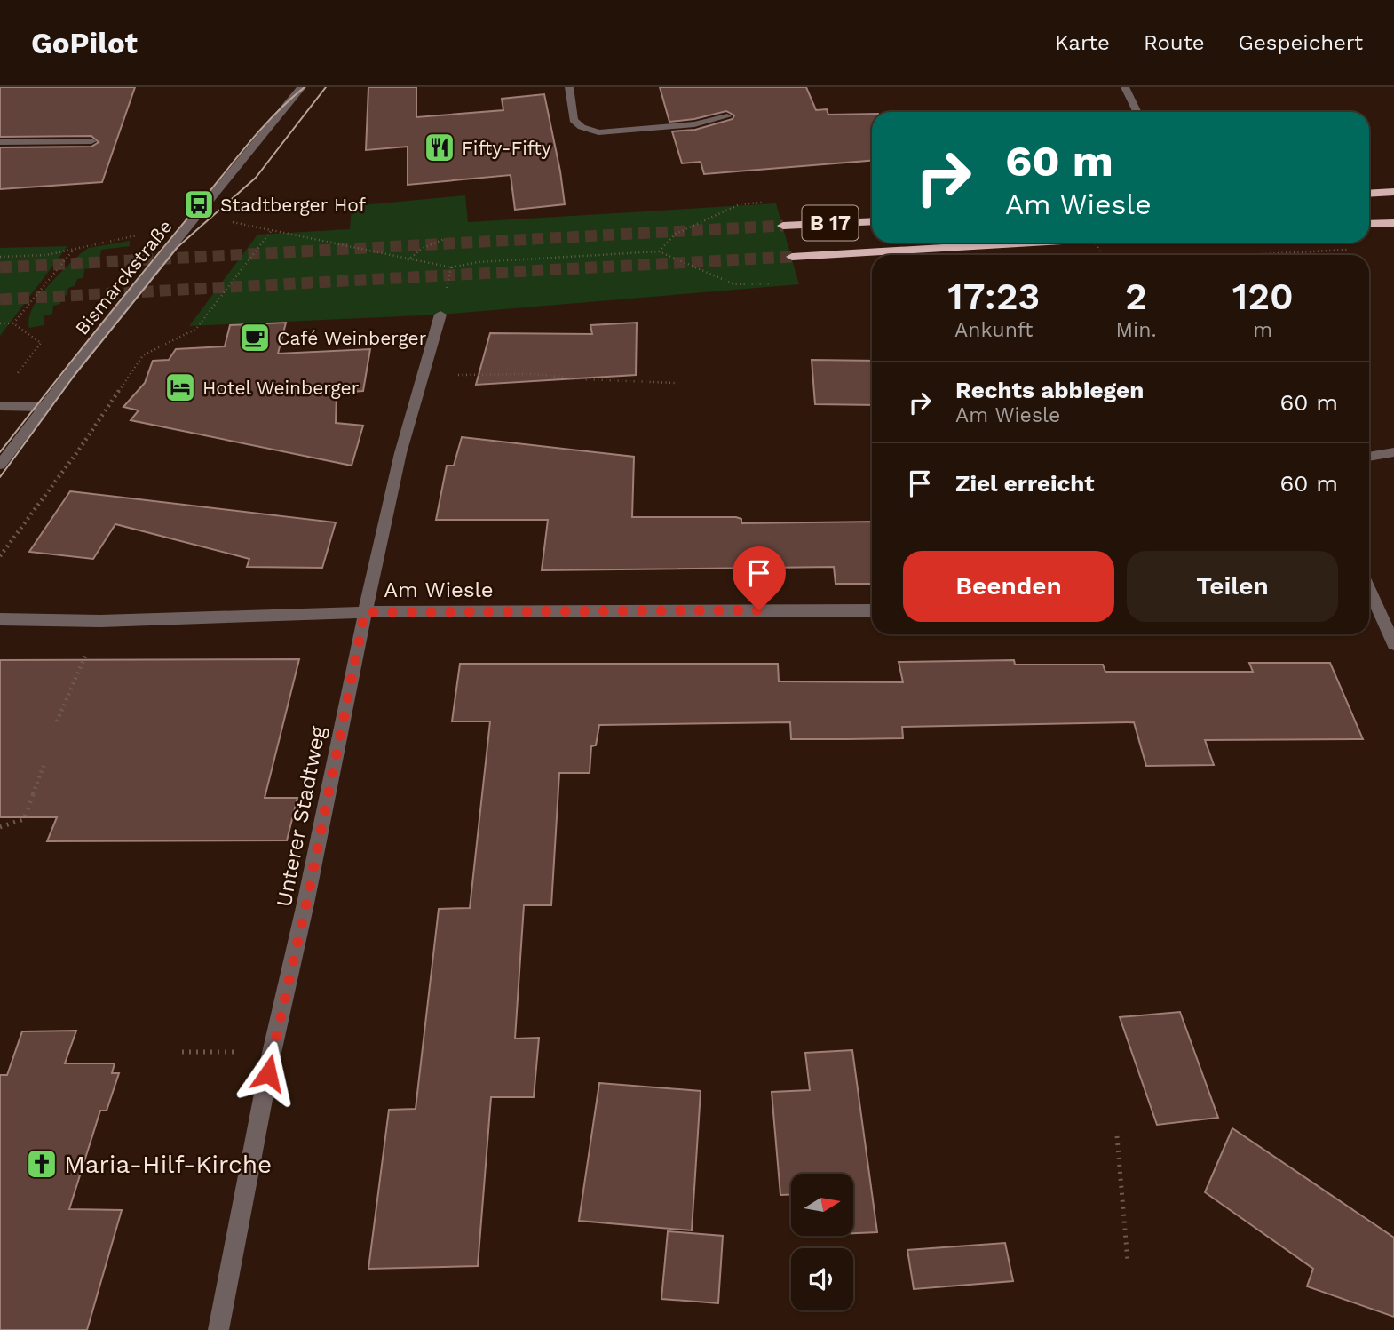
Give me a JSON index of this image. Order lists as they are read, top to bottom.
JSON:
{
  "streets": {
    "highway": ["B 17"],
    "street": ["Bismarckstraße", "Am Wiesle", "Unterer Stadtweg"]
  },
  "crossings": [
    ["Am Wiesle", "Unterer Stadtweg"]
  ],
  "places": {
    "restaurant": ["Fifty-Fifty"],
    "bus stop": ["Stadtberger Hof"],
    "cafe": ["Café Weinberger"],
    "hotel": ["Hotel Weinberger"],
    "church": ["Maria-Hilf-Kirche"]
  },
  "north": "right",
  "page": {
    "header": "GoPilot",
    "nav": ["Karte", "Route", "Gespeichert"],
    "turn": ["60 m", "Am Wiesle"],
    "eta": [
      "17:23",
      "Ankunft",
      "2",
      "Min.",
      "120",
      "m"
    ],
    "list": [
      {
        "name": "Rechts abbiegen",
        "note": "Am Wiesle",
        "value": "60 m"
      },
      {
        "name": "Ziel erreicht",
        "value": "60 m"
      }
    ],
    "buttons": ["Beenden", "Teilen"]
  }
}
